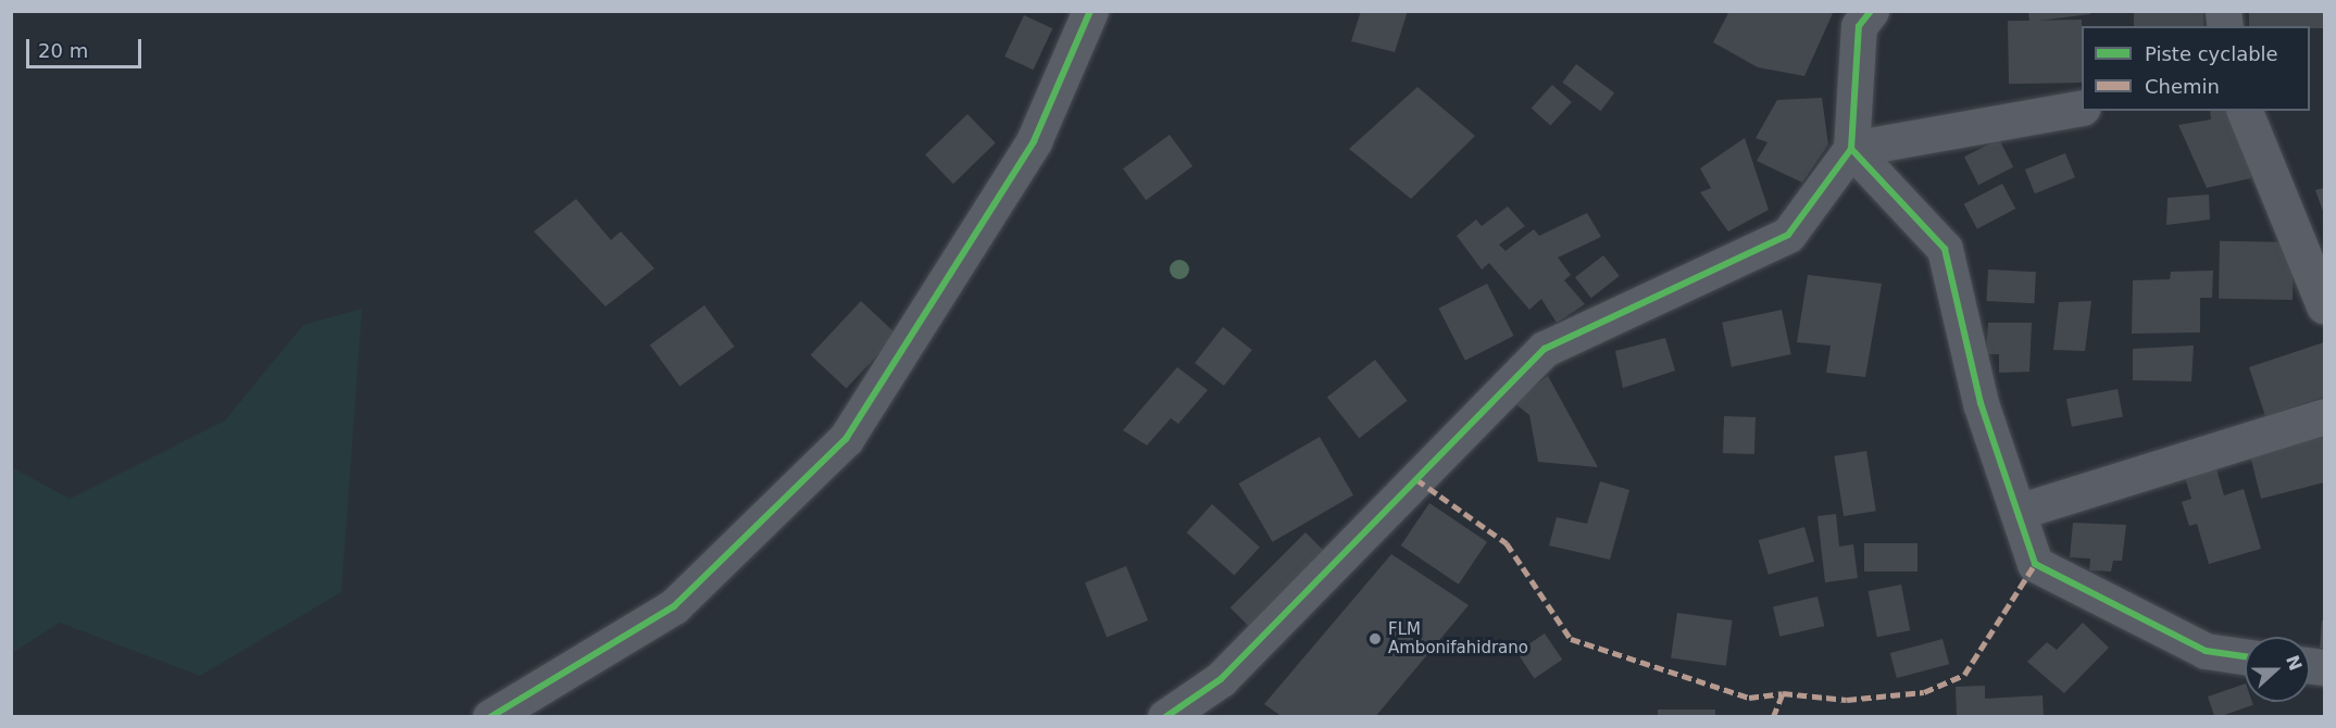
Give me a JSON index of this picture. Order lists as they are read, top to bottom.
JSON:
{
  "places": ["FLM Ambonifahidrano"],
  "legend": ["Piste cyclable", "Chemin"],
  "scale_bar": "20 m",
  "north": "right"
}
